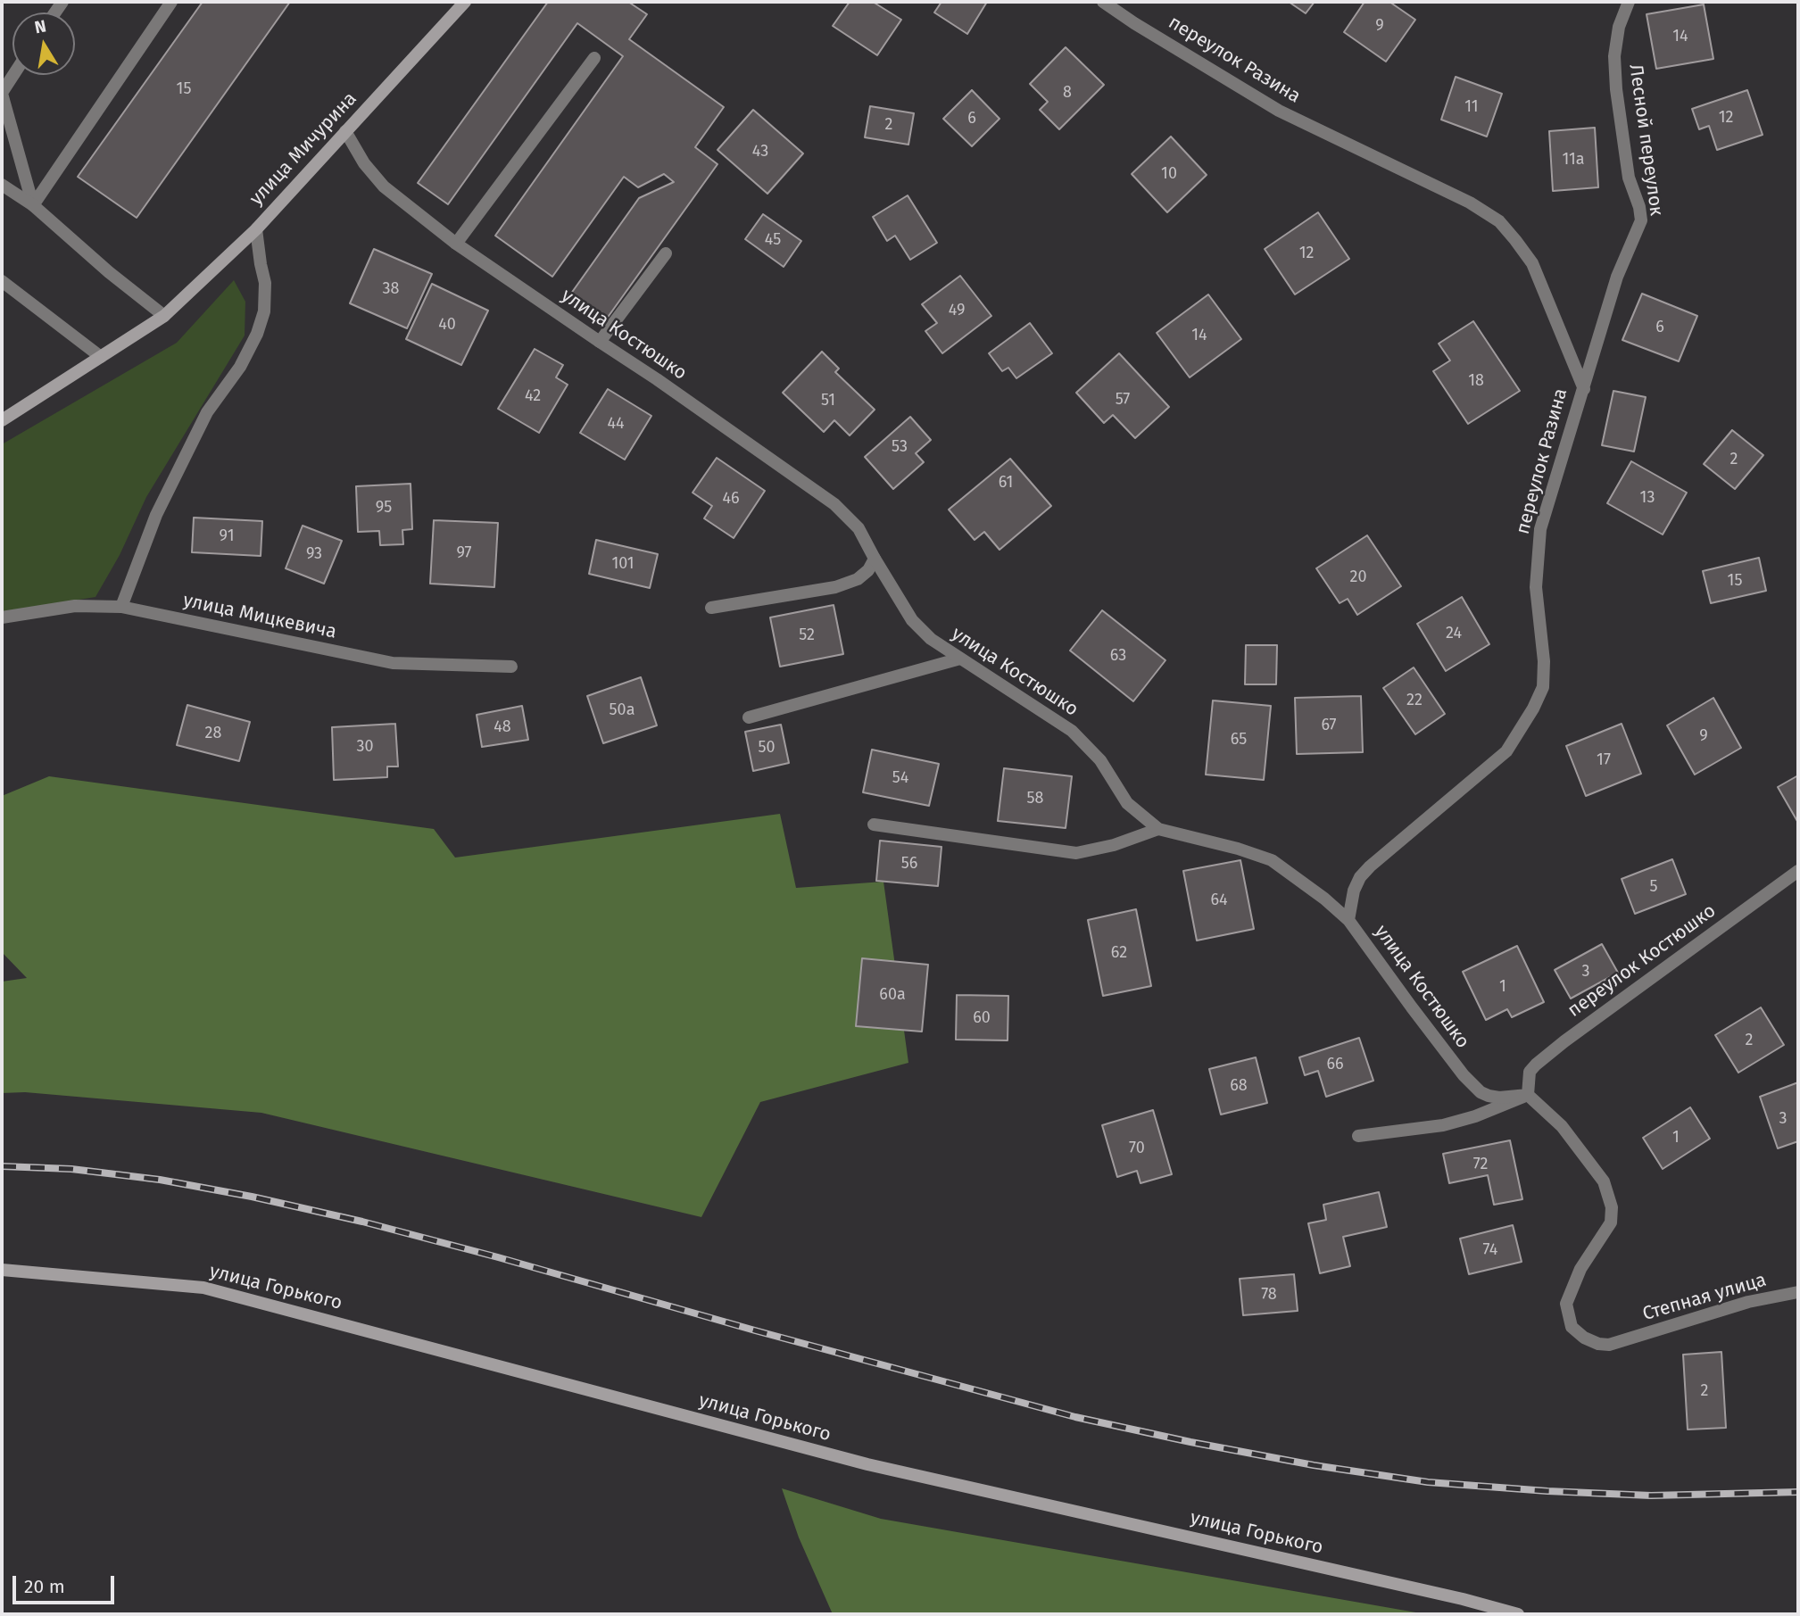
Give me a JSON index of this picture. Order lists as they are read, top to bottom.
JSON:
{
  "streets": {
    "main road": ["улица Мичурина", "улица Горького"],
    "street": [
      "переулок Разина",
      "Лесной переулок",
      "улица Костюшко",
      "улица Мицкевича",
      "переулок Костюшко",
      "Степная улица"
    ]
  },
  "crossings": [
    ["переулок Разина", "Лесной переулок"],
    ["переулок Разина", "улица Костюшко"],
    ["улица Мичурина", "улица Костюшко"],
    ["улица Костюшко", "переулок Костюшко"],
    ["улица Костюшко", "Степная улица"],
    ["переулок Костюшко", "Степная улица"]
  ],
  "house_numbers": [
    "9",
    "14",
    "15",
    "8",
    "11",
    "12",
    "6",
    "2",
    "43",
    "11а",
    "10",
    "45",
    "12",
    "38",
    "49",
    "40",
    "6",
    "14",
    "18",
    "42",
    "57",
    "51",
    "44",
    "53",
    "2",
    "61",
    "13",
    "46",
    "95",
    "91",
    "97",
    "93",
    "101",
    "20",
    "15",
    "24",
    "52",
    "63",
    "22",
    "50а",
    "67",
    "48",
    "28",
    "9",
    "65",
    "30",
    "50",
    "17",
    "54",
    "58",
    "56",
    "5",
    "64",
    "62",
    "3",
    "1",
    "60а",
    "60",
    "2",
    "66",
    "68",
    "3",
    "1",
    "70",
    "72",
    "74",
    "78",
    "2"
  ],
  "scale_bar": "20 m",
  "north": "top"
}
